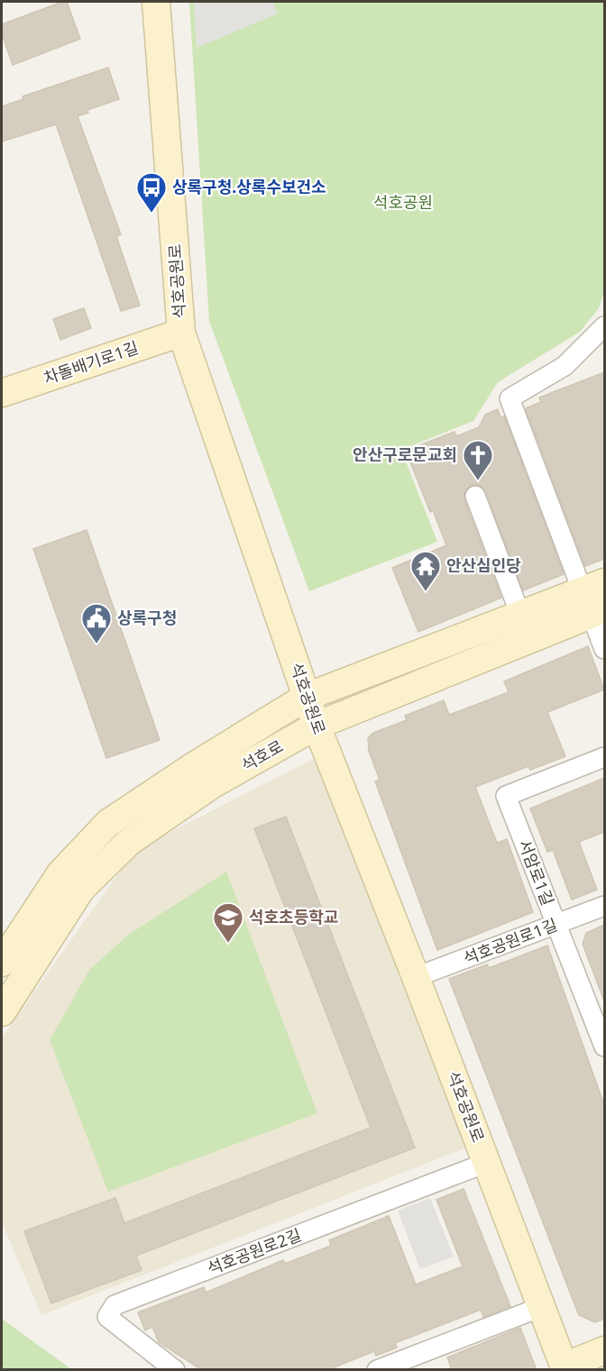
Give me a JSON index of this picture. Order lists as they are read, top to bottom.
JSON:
{
  "streets": {
    "street": [
      "석호공원로",
      "차돌배기로1길",
      "석호로",
      "서암로1길",
      "석호공원로1길",
      "석호공원로2길"
    ]
  },
  "crossings": [
    ["석호공원로", "차돌배기로1길"],
    ["석호공원로", "석호로"],
    ["석호공원로", "석호공원로1길"],
    ["석호공원로", "석호공원로2길"],
    ["서암로1길", "석호공원로1길"]
  ],
  "parks": ["석호공원"],
  "places": {
    "bus stop": ["상록구청.상록수보건소"],
    "church": ["안산구로문교회"],
    "temple": ["안산심인당"],
    "public building": ["상록구청"],
    "school or university": ["석호초등학교"]
  }
}
